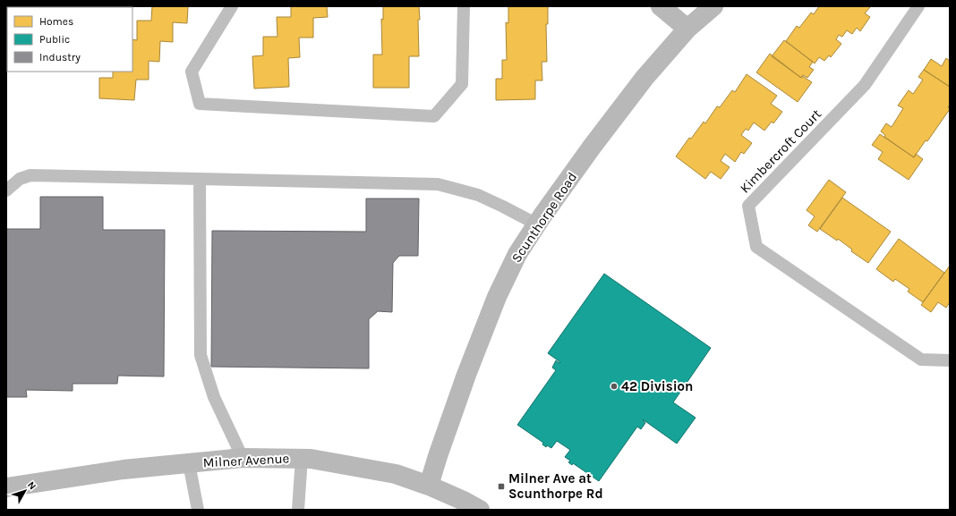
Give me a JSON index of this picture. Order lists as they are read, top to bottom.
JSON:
{
  "streets": {
    "street": ["Scunthorpe Road", "Milner Avenue"],
    "lane": ["Kimbercroft Court"]
  },
  "crossings": [
    ["Scunthorpe Road", "Milner Avenue"]
  ],
  "places": {
    "other": ["42 Division"],
    "transit": ["Milner Ave at Scunthorpe Rd"]
  },
  "legend": ["Homes", "Public", "Industry"],
  "north": "top right"
}
